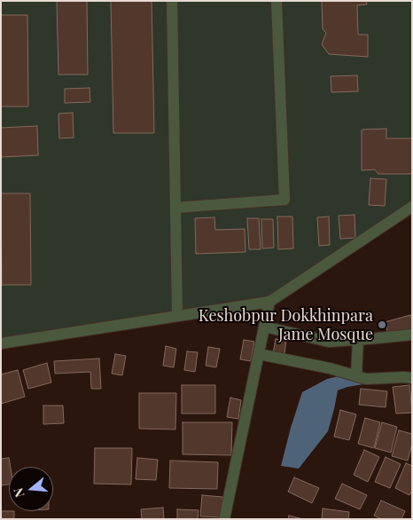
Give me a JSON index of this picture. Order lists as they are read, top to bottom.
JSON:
{
  "places": ["Keshobpur Dokkhinpara Jame Mosque"],
  "north": "left"
}
